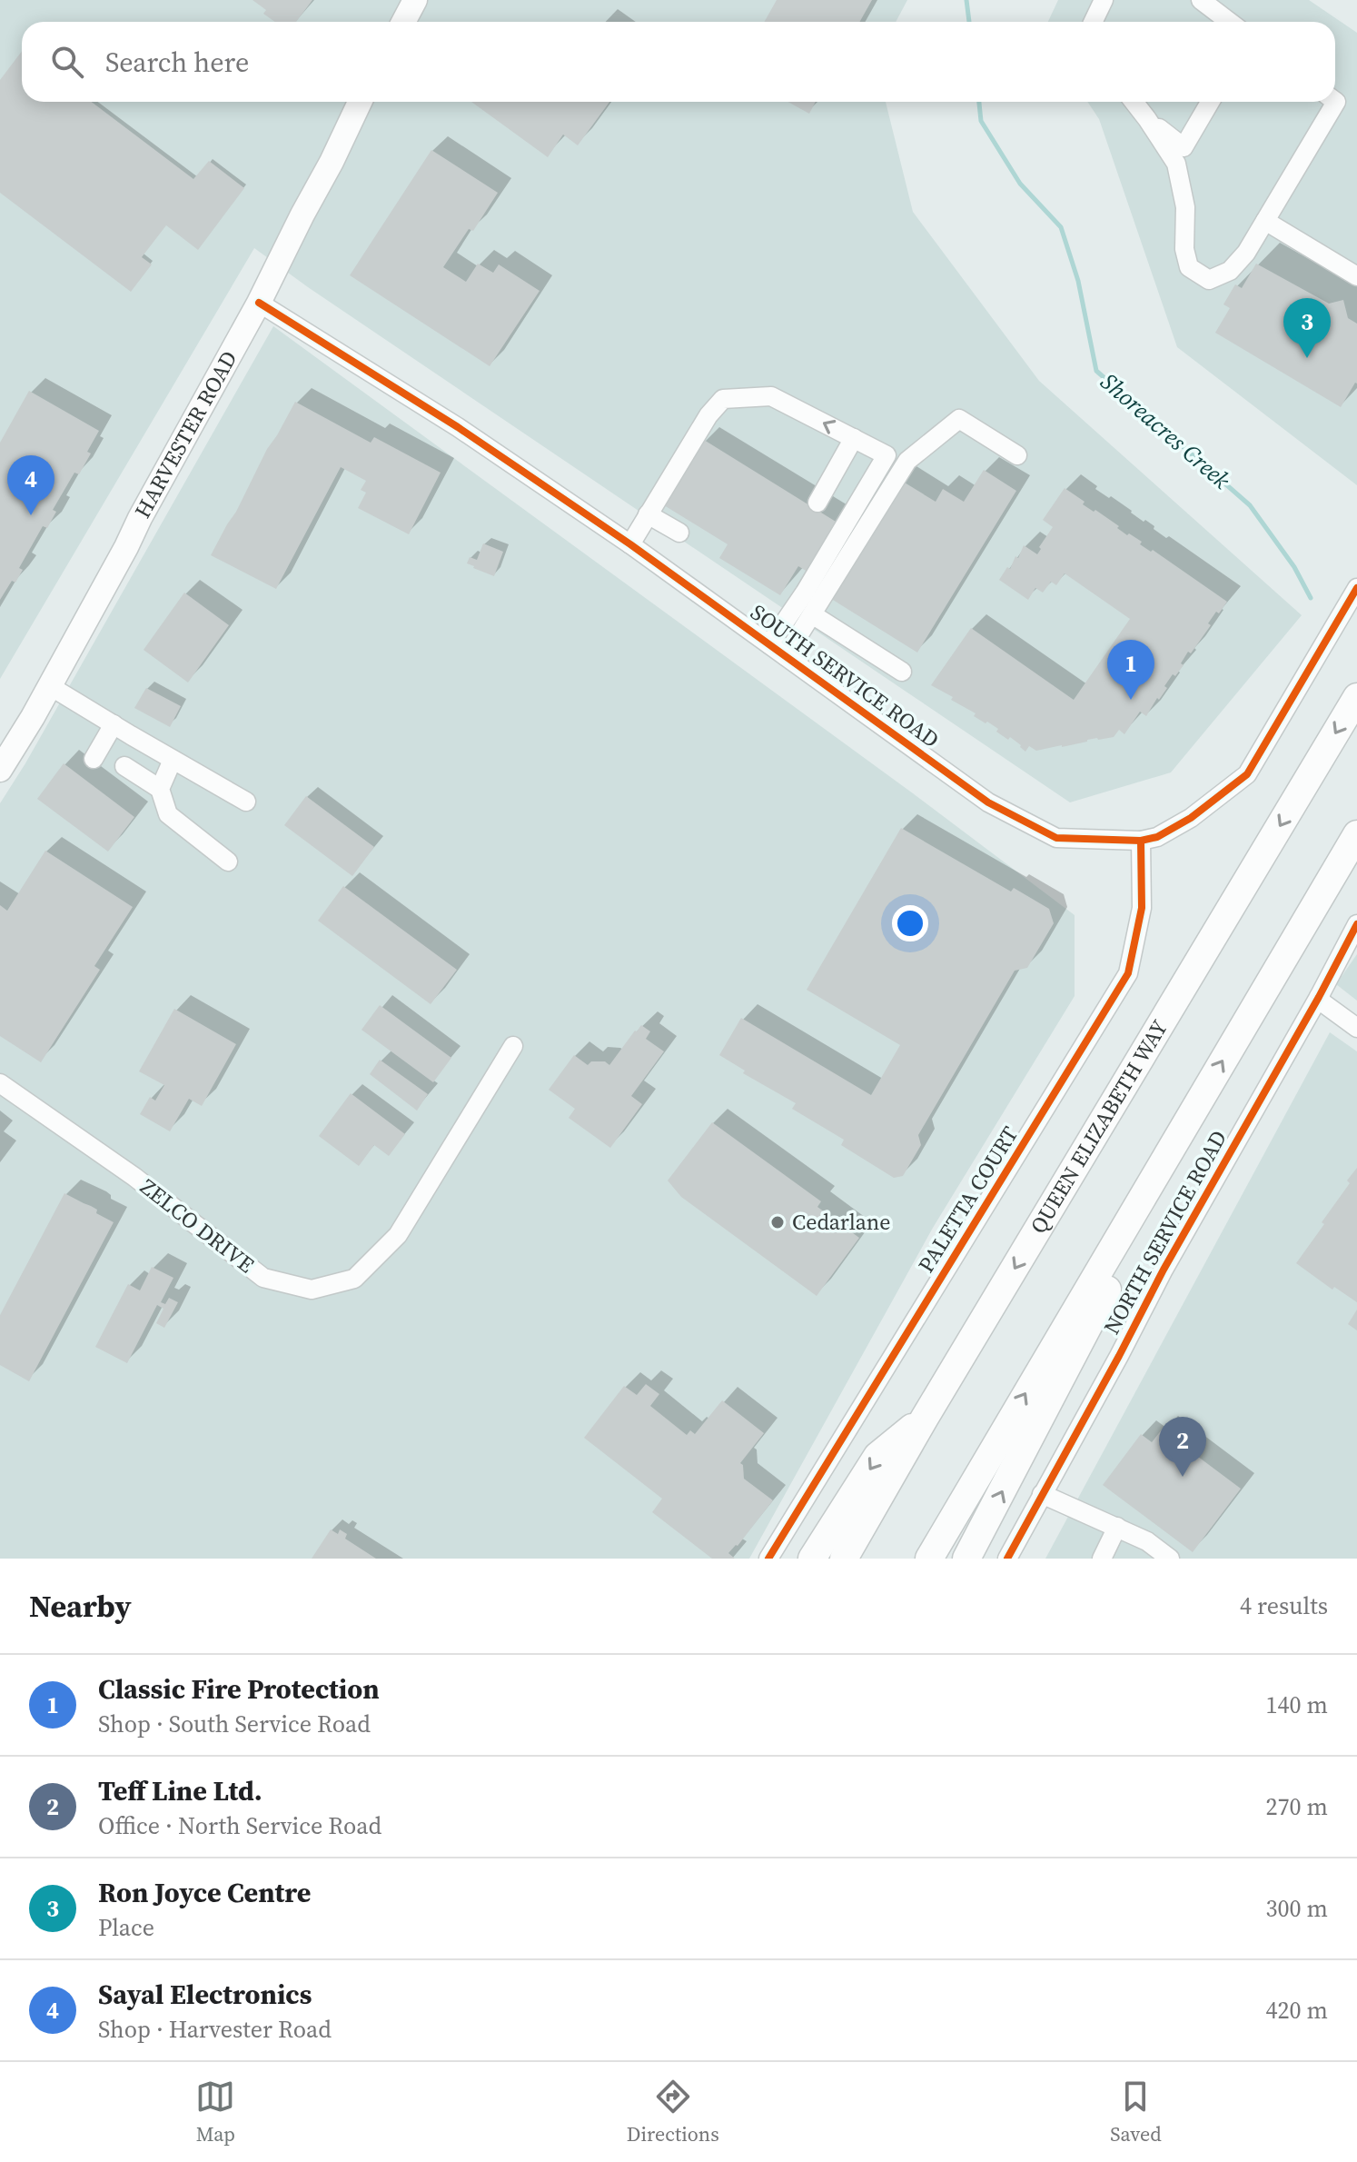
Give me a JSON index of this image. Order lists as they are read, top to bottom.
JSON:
{
  "streets": {
    "highway": ["QUEEN ELIZABETH WAY"],
    "main road": ["HARVESTER ROAD"],
    "street": [
      "SOUTH SERVICE ROAD",
      "PALETTA COURT",
      "ZELCO DRIVE",
      "NORTH SERVICE ROAD"
    ]
  },
  "crossings": [
    ["HARVESTER ROAD", "SOUTH SERVICE ROAD"],
    ["SOUTH SERVICE ROAD", "PALETTA COURT"]
  ],
  "water": ["Shoreacres Creek"],
  "places": ["Cedarlane"],
  "page": {
    "search": "Search here",
    "pins": [
      "3",
      "4",
      "1",
      "2"
    ],
    "heading": ["Nearby", "4 results"],
    "list": [
      {
        "mark": "1",
        "name": "Classic Fire Protection",
        "note": "Shop · South Service Road",
        "value": "140 m"
      },
      {
        "mark": "2",
        "name": "Teff Line Ltd.",
        "note": "Office · North Service Road",
        "value": "270 m"
      },
      {
        "mark": "3",
        "name": "Ron Joyce Centre",
        "note": "Place",
        "value": "300 m"
      },
      {
        "mark": "4",
        "name": "Sayal Electronics",
        "note": "Shop · Harvester Road",
        "value": "420 m"
      }
    ],
    "nav": ["Map", "Directions", "Saved"]
  }
}
